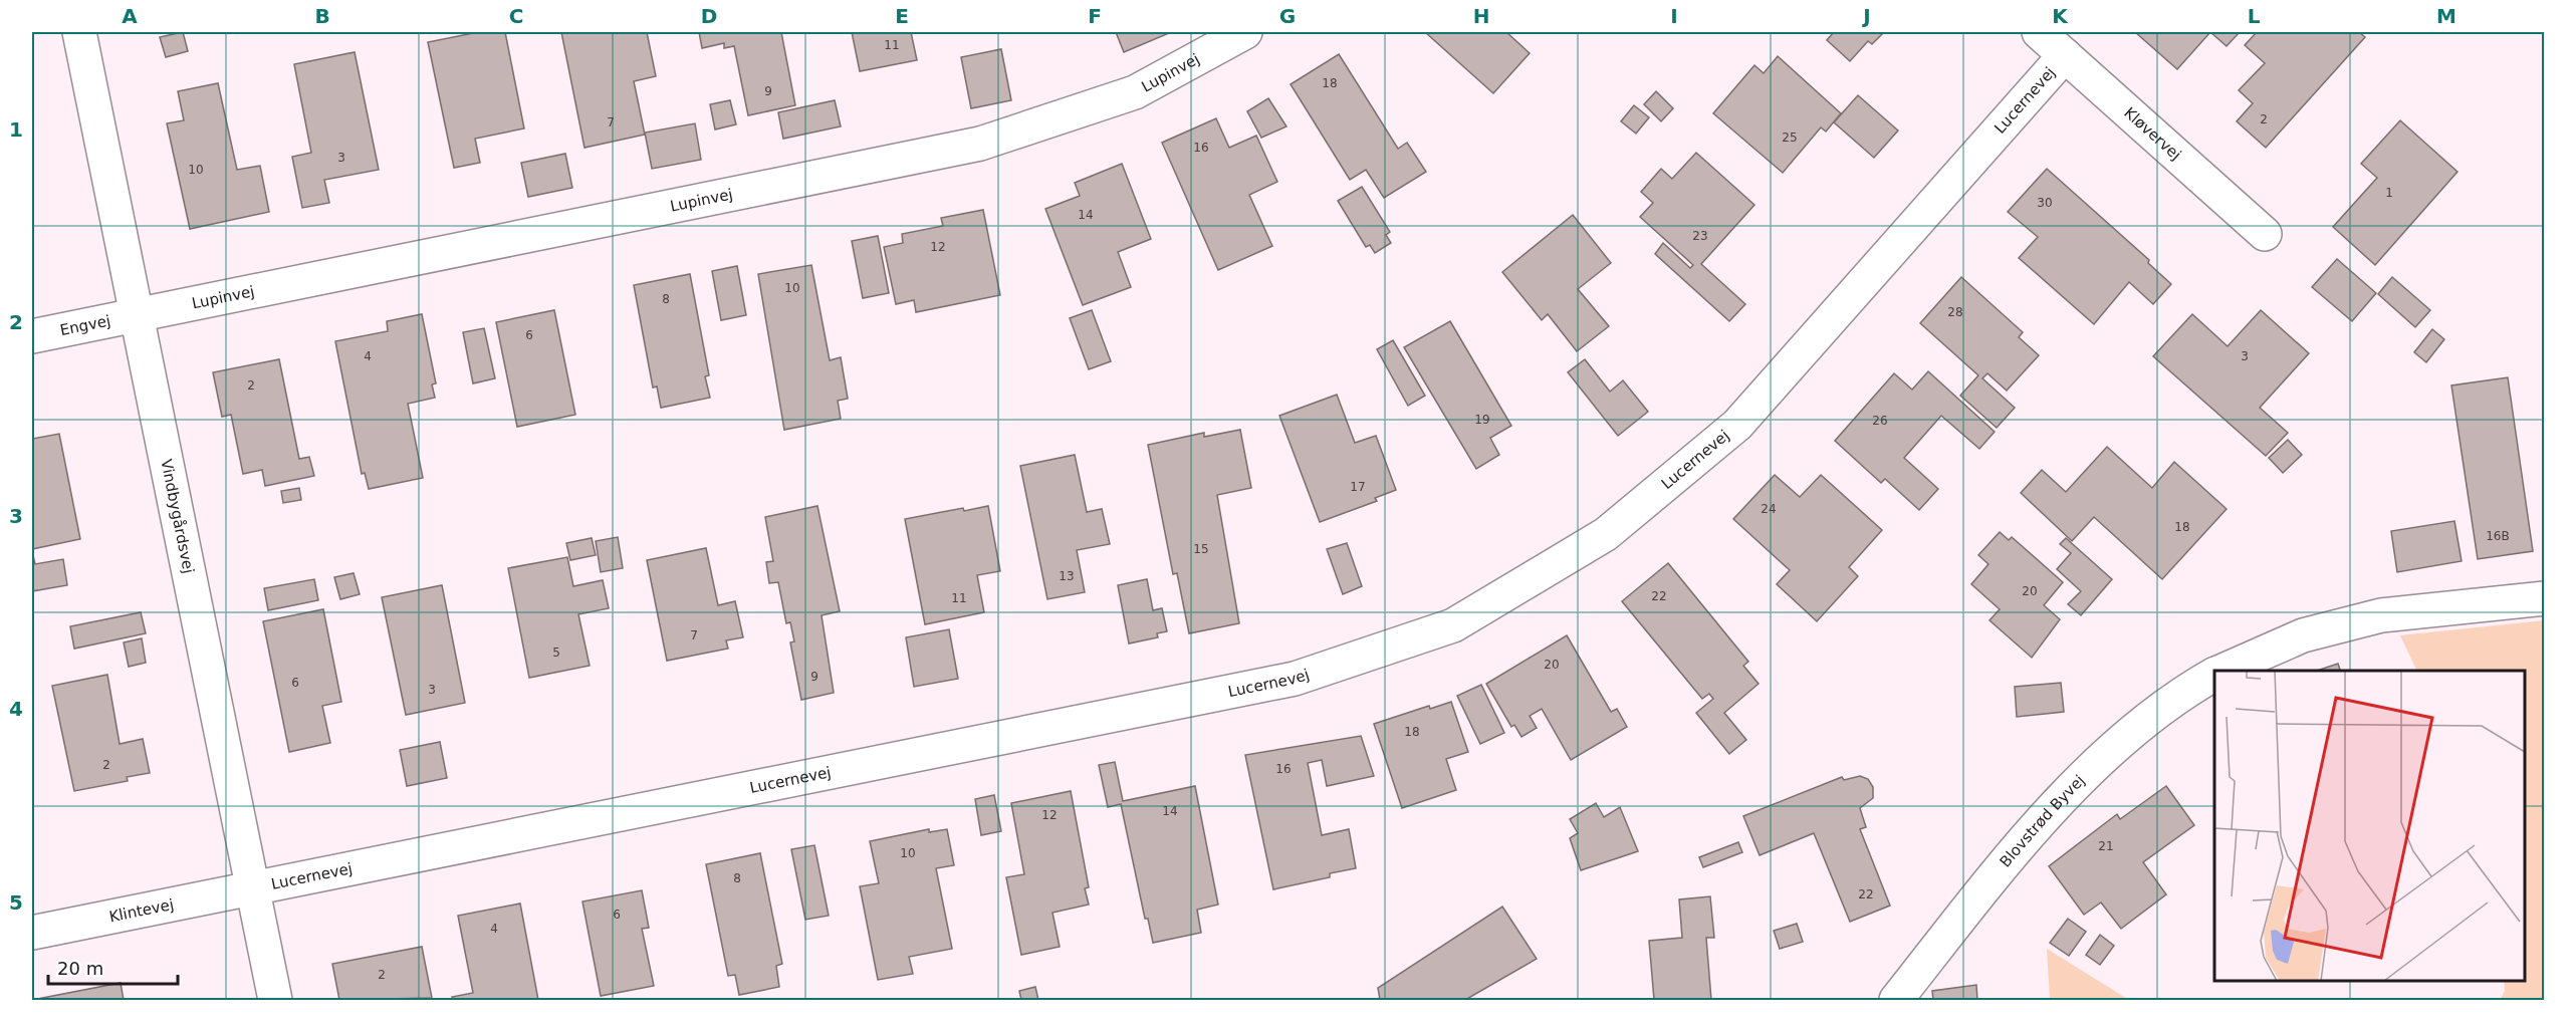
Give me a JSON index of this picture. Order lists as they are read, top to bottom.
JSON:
{
  "streets": {
    "street": [
      "Lupinvej",
      "Lucernevej",
      "Kløvervej",
      "Engvej",
      "Vindbygårdsvej",
      "Blovstrød Byvej",
      "Klintevej"
    ]
  },
  "crossings": [
    ["Lupinvej", "Engvej"],
    ["Lupinvej", "Vindbygårdsvej"],
    ["Lucernevej", "Kløvervej"],
    ["Lucernevej", "Vindbygårdsvej"],
    ["Lucernevej", "Klintevej"],
    ["Engvej", "Vindbygårdsvej"],
    ["Vindbygårdsvej", "Klintevej"]
  ],
  "house_numbers": [
    "11",
    "18",
    "9",
    "2",
    "7",
    "25",
    "16",
    "3",
    "10",
    "1",
    "30",
    "14",
    "23",
    "12",
    "10",
    "8",
    "28",
    "6",
    "4",
    "3",
    "2",
    "19",
    "26",
    "17",
    "24",
    "18",
    "16B",
    "15",
    "13",
    "20",
    "22",
    "11",
    "7",
    "5",
    "20",
    "9",
    "6",
    "3",
    "18",
    "2",
    "16",
    "14",
    "12",
    "21",
    "10",
    "8",
    "22",
    "6",
    "4",
    "2"
  ],
  "scale_bar": "20 m",
  "grid": {
    "columns": [
      "A",
      "B",
      "C",
      "D",
      "E",
      "F",
      "G",
      "H",
      "I",
      "J",
      "K",
      "L",
      "M"
    ],
    "rows": [
      "1",
      "2",
      "3",
      "4",
      "5"
    ]
  }
}
